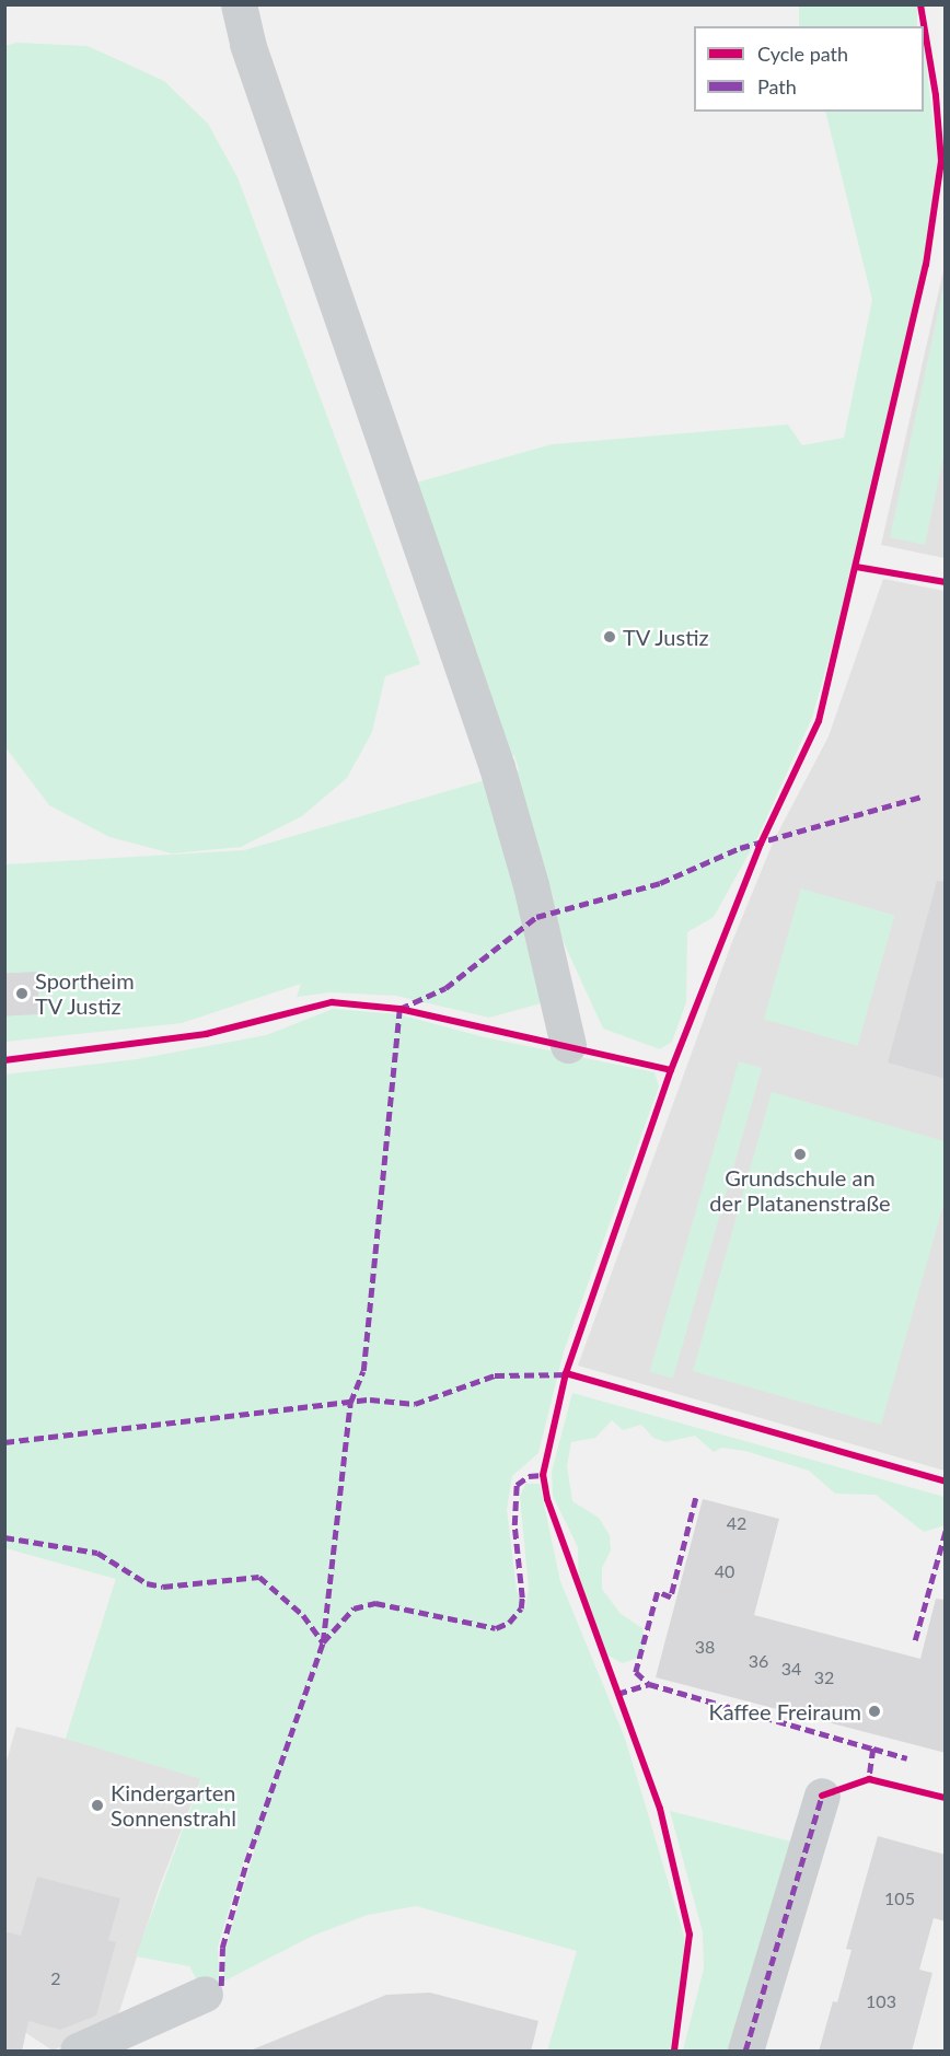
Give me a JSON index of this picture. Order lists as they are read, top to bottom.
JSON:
{
  "places": [
    "TV Justiz",
    "Sportheim TV Justiz",
    "Grundschule an der Platanenstraße",
    "Kaffee Freiraum",
    "Kindergarten Sonnenstrahl"
  ],
  "house_numbers": [
    "42",
    "40",
    "38",
    "36",
    "34",
    "32",
    "105",
    "2",
    "103"
  ],
  "legend": ["Cycle path", "Path"]
}
